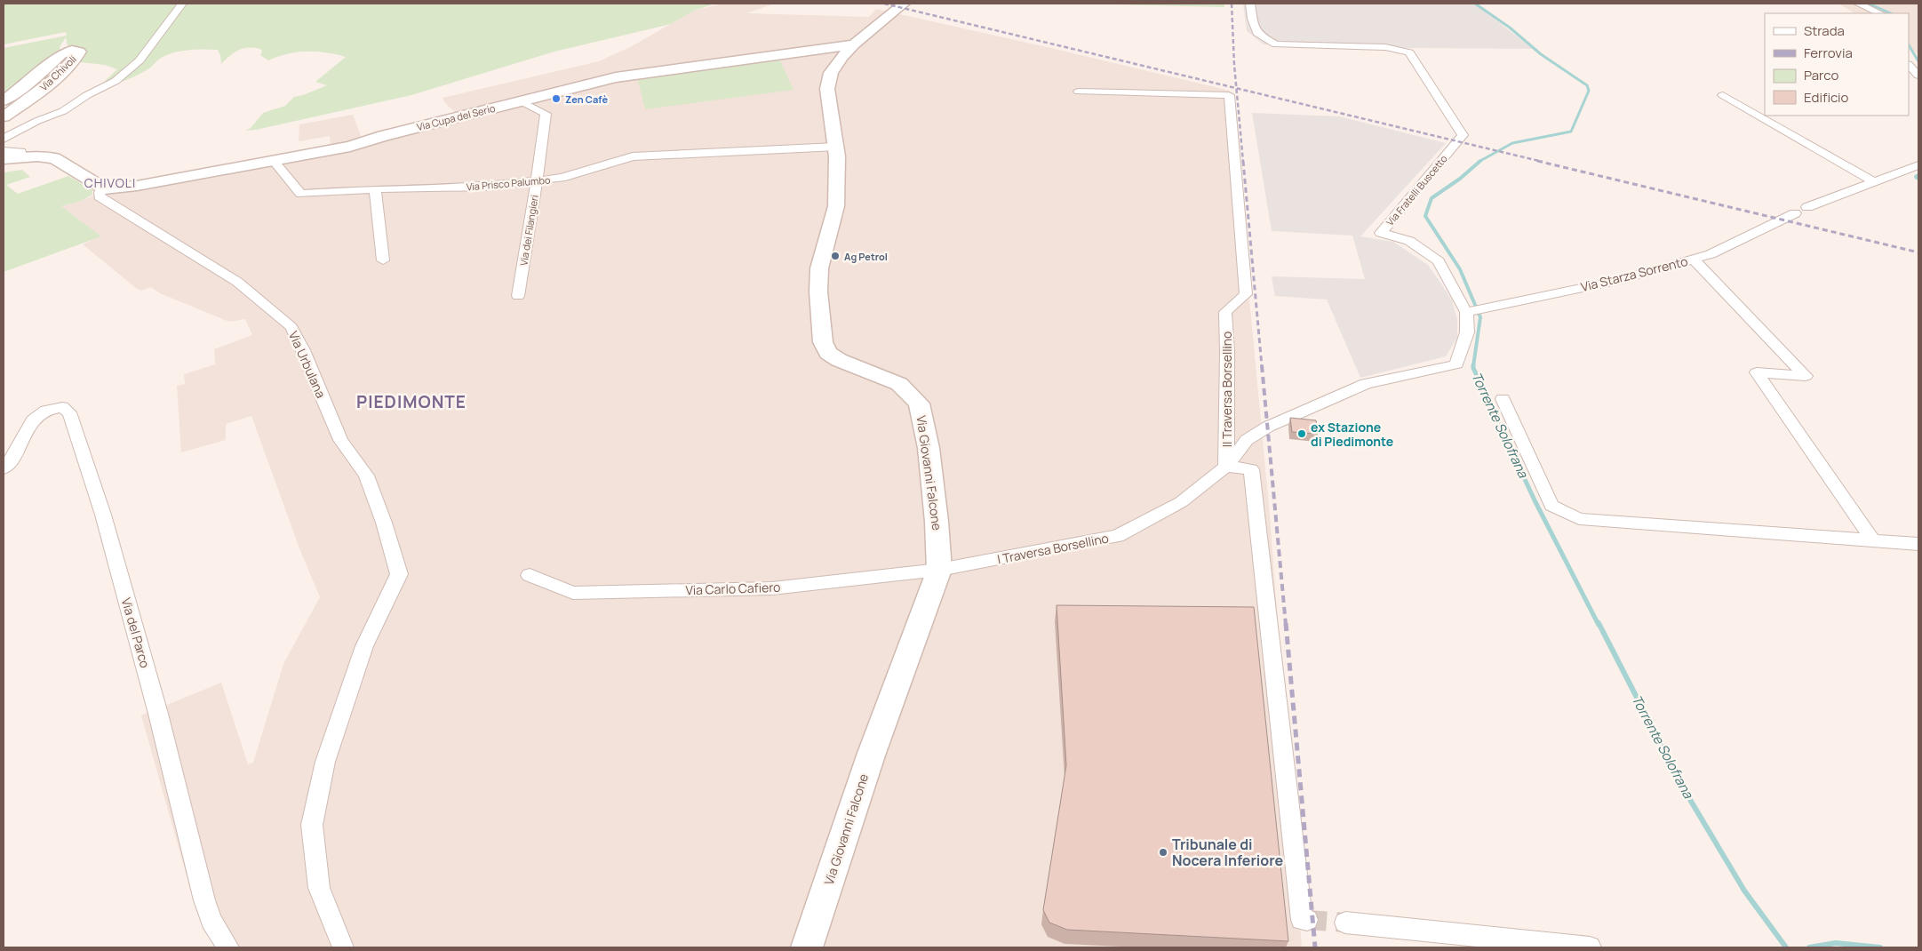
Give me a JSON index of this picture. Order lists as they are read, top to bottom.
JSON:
{
  "streets": {
    "street": [
      "Via Chivoli",
      "Via Cupa del Serio",
      "Via Prisco Palumbo",
      "Via Fratelli Buscetto",
      "Via dei Filangieri",
      "Via Starza Sorrento",
      "Via Urbulana",
      "II Traversa Borsellino",
      "Via Giovanni Falcone",
      "I Traversa Borsellino",
      "Via Carlo Cafiero",
      "Via del Parco"
    ]
  },
  "crossings": [
    ["Via Cupa del Serio", "Via Prisco Palumbo"],
    ["Via Cupa del Serio", "Via dei Filangieri"],
    ["Via Cupa del Serio", "Via Urbulana"],
    ["Via Cupa del Serio", "Via Giovanni Falcone"],
    ["Via Prisco Palumbo", "Via dei Filangieri"],
    ["Via Prisco Palumbo", "Via Giovanni Falcone"],
    ["Via Fratelli Buscetto", "Via Starza Sorrento"],
    ["Via Fratelli Buscetto", "II Traversa Borsellino"],
    ["Via Fratelli Buscetto", "I Traversa Borsellino"],
    ["II Traversa Borsellino", "I Traversa Borsellino"],
    ["Via Giovanni Falcone", "I Traversa Borsellino"],
    ["Via Giovanni Falcone", "Via Carlo Cafiero"],
    ["I Traversa Borsellino", "Via Carlo Cafiero"]
  ],
  "districts": ["CHIVOLI", "PIEDIMONTE"],
  "water": ["Torrente Solofrana"],
  "places": [
    "Zen Cafè",
    "Ag Petrol",
    "ex Stazione di Piedimonte",
    "Tribunale di Nocera Inferiore"
  ],
  "legend": [
    "Strada",
    "Ferrovia",
    "Parco",
    "Edificio"
  ]
}
